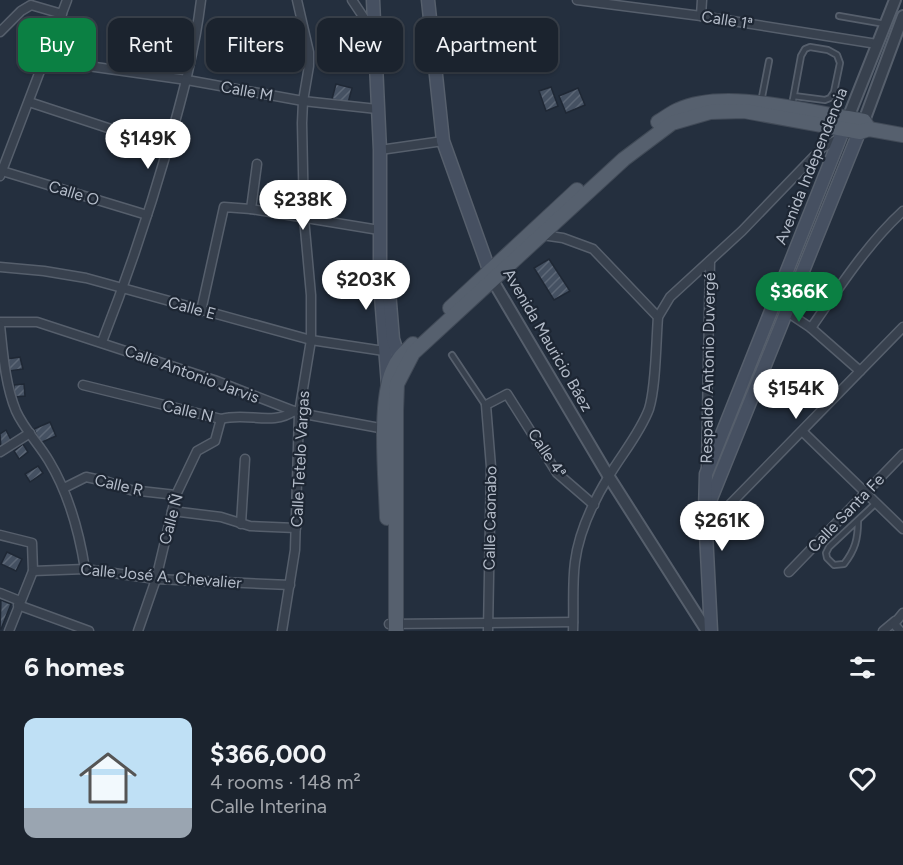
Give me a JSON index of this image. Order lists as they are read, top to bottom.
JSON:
{
  "streets": {
    "main road": ["Avenida Independencia", "Avenida Mauricio Báez"],
    "street": [
      "Calle 1ª",
      "Calle M",
      "Calle O",
      "Calle E",
      "Respaldo Antonio Duvergé",
      "Calle Antonio Jarvis",
      "Calle N",
      "Calle 4ª",
      "Calle Tetelo Vargas",
      "Calle R",
      "Calle Santa Fe",
      "Calle Caonabo",
      "Calle Ñ",
      "Calle José A. Chevalier"
    ]
  },
  "crossings": [
    ["Calle 1ª", "Avenida Independencia"],
    ["Calle M", "Calle Tetelo Vargas"],
    ["Avenida Independencia", "Avenida Mauricio Báez"],
    ["Avenida Independencia", "Respaldo Antonio Duvergé"],
    ["Calle E", "Calle Tetelo Vargas"],
    ["Calle Antonio Jarvis", "Calle N"],
    ["Calle Antonio Jarvis", "Calle Tetelo Vargas"],
    ["Calle N", "Calle Tetelo Vargas"],
    ["Calle N", "Calle Ñ"],
    ["Calle 4ª", "Calle Caonabo"],
    ["Calle Tetelo Vargas", "Calle José A. Chevalier"],
    ["Calle R", "Calle Ñ"],
    ["Calle Ñ", "Calle José A. Chevalier"]
  ],
  "page": {
    "chip": [
      "Buy",
      "Rent",
      "Filters",
      "New",
      "Apartment"
    ],
    "price": [
      "$149K",
      "$238K",
      "$203K",
      "$366K",
      "$154K",
      "$261K"
    ],
    "heading": "6 homes",
    "list": [
      {
        "name": "$366,000",
        "note": "4 rooms · 148 m² · Calle Interina"
      }
    ]
  }
}
